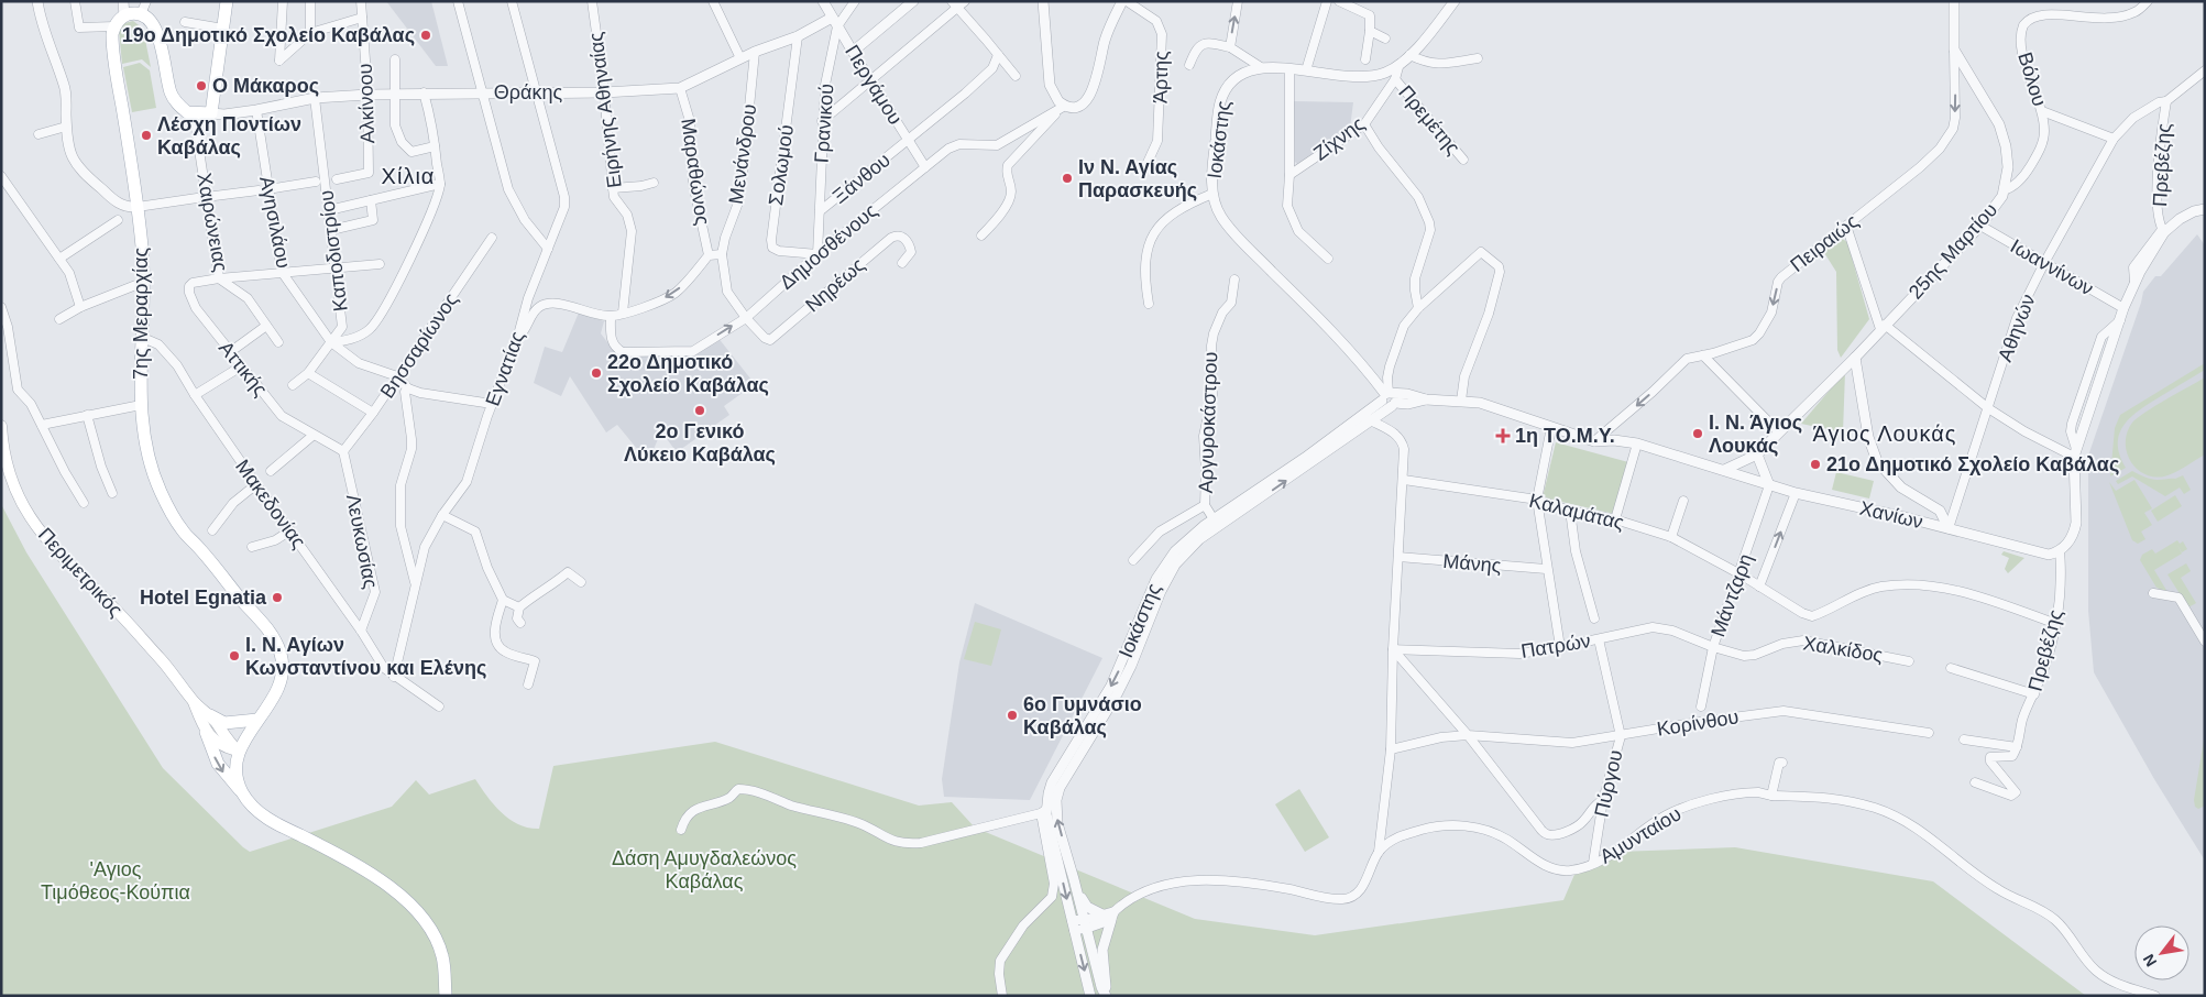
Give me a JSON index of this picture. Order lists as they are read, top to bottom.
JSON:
{
  "streets": {
    "main road": ["7ης Μεραρχίας", "Περιμετρικός"],
    "street": [
      "Άρτης",
      "Βόλου",
      "Περγάμου",
      "Θράκης",
      "Αλκίνοου",
      "Ειρήνης Αθηναίας",
      "Πρεμέτης",
      "Γρανικού",
      "Ζίχνης",
      "Ιοκάστης",
      "Μενάνδρου",
      "Σολωμού",
      "Πρεβέζης",
      "Μαραθώνος",
      "Ξάνθου",
      "Χαιρώνειας",
      "Αγησιλάου",
      "Πειραιώς",
      "Δημοσθένους",
      "Καποδιστρίου",
      "25ης Μαρτίου",
      "Ιωαννίνων",
      "Νηρέως",
      "Αθηνών",
      "Βησσαρίωνος",
      "Αττικής",
      "Εγνατίας",
      "Αργυροκάστρου",
      "Μακεδονίας",
      "Καλαμάτας",
      "Χανίων",
      "Λευκωσίας",
      "Μάνης",
      "Μάντζαρη",
      "Πατρών",
      "Χαλκίδος",
      "Κορίνθου",
      "Πύργου",
      "Αμυνταίου"
    ]
  },
  "crossings": [
    ["Βόλου", "25ης Μαρτίου"],
    ["Περγάμου", "Θράκης"],
    ["Περγάμου", "Γρανικού"],
    ["Περγάμου", "Ξάνθου"],
    ["Περγάμου", "Δημοσθένους"],
    ["Θράκης", "Αλκίνοου"],
    ["Θράκης", "Ειρήνης Αθηναίας"],
    ["Θράκης", "Γρανικού"],
    ["Θράκης", "Μενάνδρου"],
    ["Θράκης", "Σολωμού"],
    ["Θράκης", "Μαραθώνος"],
    ["Θράκης", "Αγησιλάου"],
    ["Θράκης", "Καποδιστρίου"],
    ["Θράκης", "Εγνατίας"],
    ["Πρεμέτης", "Ζίχνης"],
    ["Γρανικού", "Σολωμού"],
    ["Γρανικού", "Ξάνθου"],
    ["Γρανικού", "Δημοσθένους"],
    ["Ζίχνης", "Ιοκάστης"],
    ["Ιοκάστης", "Αργυροκάστρου"],
    ["Ιοκάστης", "Αμυνταίου"],
    ["Μενάνδρου", "Δημοσθένους"],
    ["Μενάνδρου", "Νηρέως"],
    ["Σολωμού", "Δημοσθένους"],
    ["Πρεβέζης", "Ιωαννίνων"],
    ["Πρεβέζης", "Καλαμάτας"],
    ["Πρεβέζης", "Χανίων"],
    ["Χαιρώνειας", "Αττικής"],
    ["Αγησιλάου", "Καποδιστρίου"],
    ["Αγησιλάου", "Βησσαρίωνος"],
    ["Πειραιώς", "25ης Μαρτίου"],
    ["Δημοσθένους", "Νηρέως"],
    ["25ης Μαρτίου", "Ιωαννίνων"],
    ["25ης Μαρτίου", "Χανίων"],
    ["Ιωαννίνων", "Αθηνών"],
    ["7ης Μεραρχίας", "Μακεδονίας"],
    ["7ης Μεραρχίας", "Περιμετρικός"],
    ["Αθηνών", "Χανίων"],
    ["Βησσαρίωνος", "Αττικής"],
    ["Βησσαρίωνος", "Λευκωσίας"],
    ["Αττικής", "Λευκωσίας"],
    ["Εγνατίας", "Μακεδονίας"],
    ["Μακεδονίας", "Λευκωσίας"],
    ["Καλαμάτας", "Μάντζαρη"],
    ["Χανίων", "Μάντζαρη"],
    ["Μάντζαρη", "Πατρών"],
    ["Μάντζαρη", "Χαλκίδος"],
    ["Πατρών", "Χαλκίδος"],
    ["Πατρών", "Πύργου"],
    ["Κορίνθου", "Πύργου"],
    ["Πύργου", "Αμυνταίου"]
  ],
  "one_way": ["Πειραιώς"],
  "districts": ["Χίλια", "Άγιος Λουκάς"],
  "parks": ["Δάση Αμυγδαλεώνος Καβάλας", "'Αγιος Τιμόθεος-Κούπια"],
  "places": {
    "other": [
      "19ο Δημοτικό Σχολείο Καβάλας",
      "Ο Μάκαρος",
      "Λέσχη Ποντίων Καβάλας",
      "Ιν Ν. Αγίας Παρασκευής",
      "22ο Δημοτικό Σχολείο Καβάλας",
      "2ο Γενικό Λύκειο Καβάλας",
      "Ι. Ν. Άγιος Λουκάς",
      "21ο Δημοτικό Σχολείο Καβάλας",
      "Hotel Egnatia",
      "Ι. Ν. Αγίων Κωνσταντίνου και Ελένης",
      "6ο Γυμνάσιο Καβάλας"
    ],
    "health": ["1η ΤΟ.Μ.Υ."]
  },
  "north": "bottom left"
}
